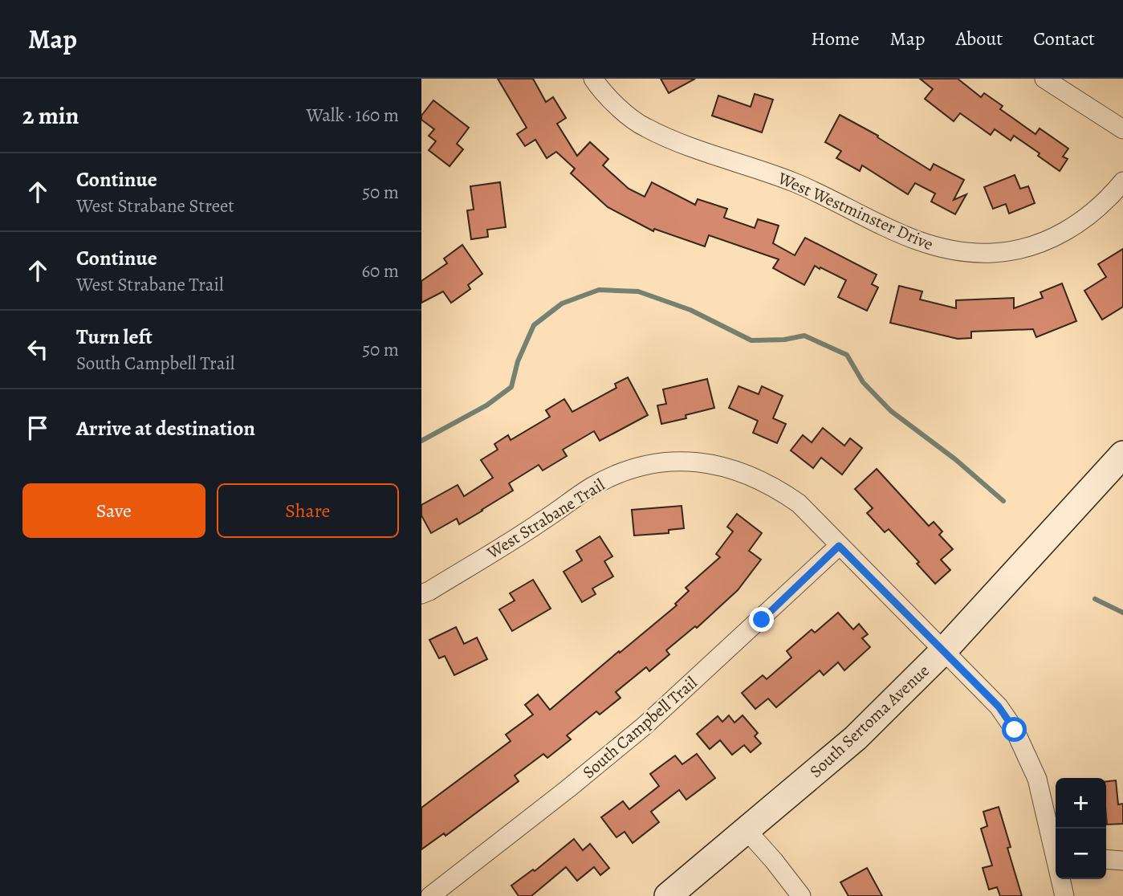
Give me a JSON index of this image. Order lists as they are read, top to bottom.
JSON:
{
  "streets": {
    "main road": ["South Sertoma Avenue"],
    "street": ["West Westminster Drive", "West Strabane Trail", "South Campbell Trail"]
  },
  "crossings": [
    ["West Strabane Trail", "South Sertoma Avenue"],
    ["West Strabane Trail", "South Campbell Trail"]
  ],
  "page": {
    "header": "Map",
    "nav": [
      "Home",
      "Map",
      "About",
      "Contact"
    ],
    "heading": ["2 min", "Walk · 160 m"],
    "list": [
      ["Continue", "West Strabane Street", "50 m"],
      ["Continue", "West Strabane Trail", "60 m"],
      ["Turn left", "South Campbell Trail", "50 m"],
      "Arrive at destination"
    ],
    "buttons": ["Save", "Share"],
    "map_buttons": ["+", "−"]
  }
}
